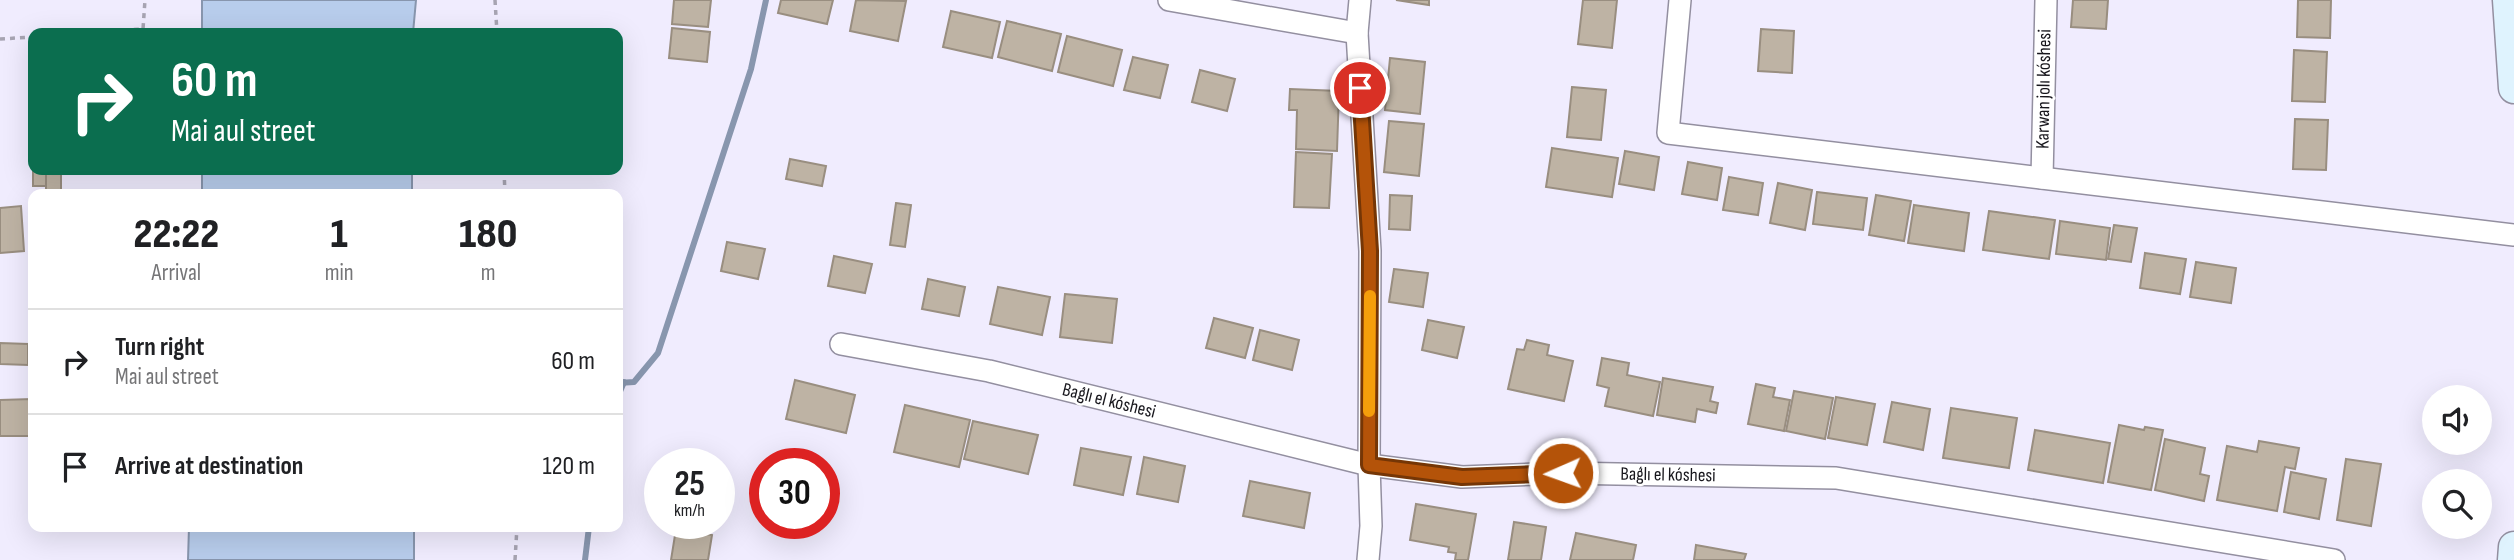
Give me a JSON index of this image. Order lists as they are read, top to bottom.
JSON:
{
  "streets": {
    "street": ["Karwan jolı kóshesi", "Baǵlı el kóshesi"]
  },
  "page": {
    "turn": ["60 m", "Mai aul street"],
    "eta": [
      "22:22",
      "Arrival",
      "1",
      "min",
      "180",
      "m"
    ],
    "list": [
      {
        "name": "Turn right",
        "note": "Mai aul street",
        "value": "60 m"
      },
      {
        "name": "Arrive at destination",
        "value": "120 m"
      }
    ],
    "speed": "25 km/h",
    "limit": "30"
  }
}
